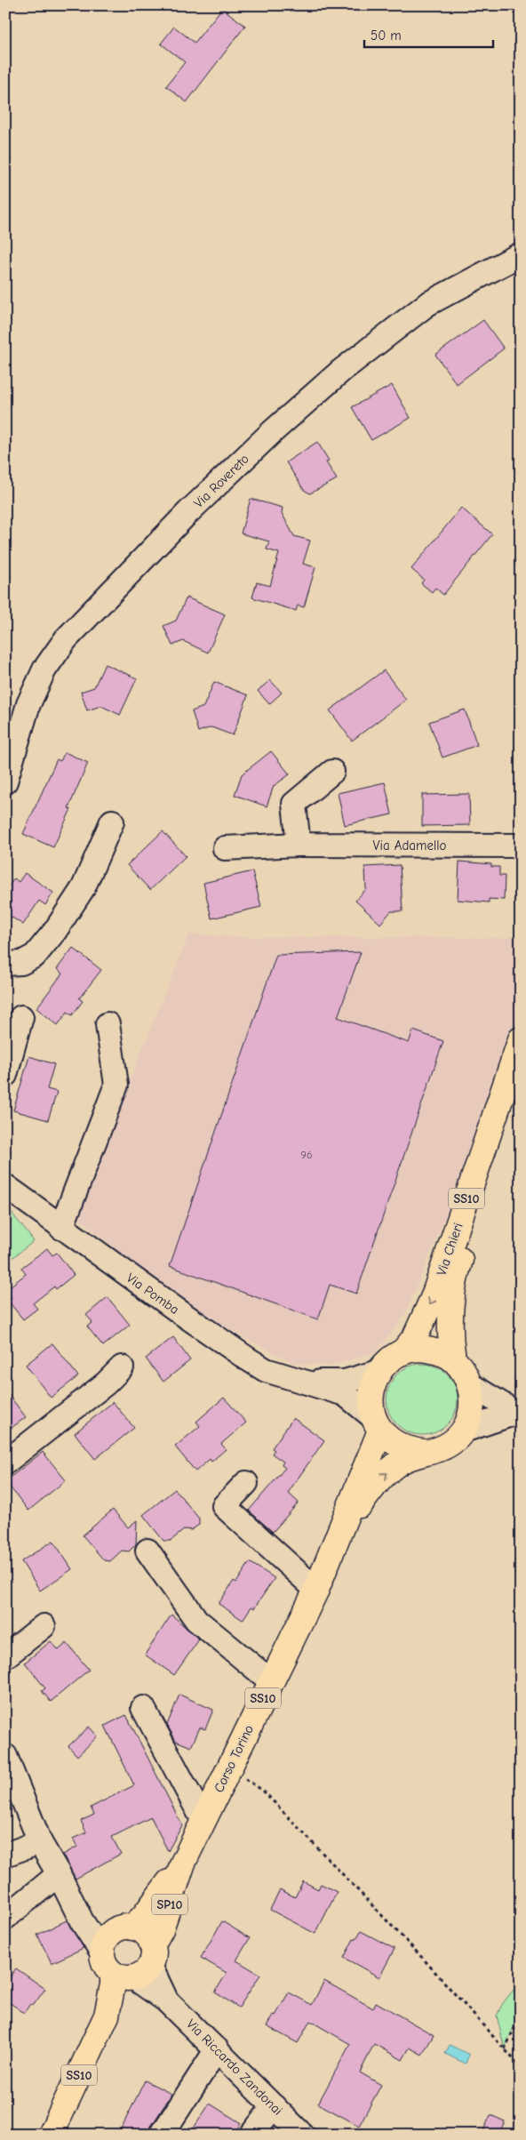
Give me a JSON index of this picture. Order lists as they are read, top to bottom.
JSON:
{
  "streets": {
    "main road": [
      "SS10",
      "Via Chieri",
      "Corso Torino",
      "SP10"
    ],
    "street": [
      "Via Rovereto",
      "Via Adamello",
      "Via Pomba",
      "Via Riccardo Zandonai"
    ]
  },
  "crossings": [
    ["Via Chieri", "Via Pomba"],
    ["Via Chieri", "Corso Torino"],
    ["Corso Torino", "Via Riccardo Zandonai"]
  ],
  "house_numbers": ["96"],
  "scale_bar": "50 m"
}
